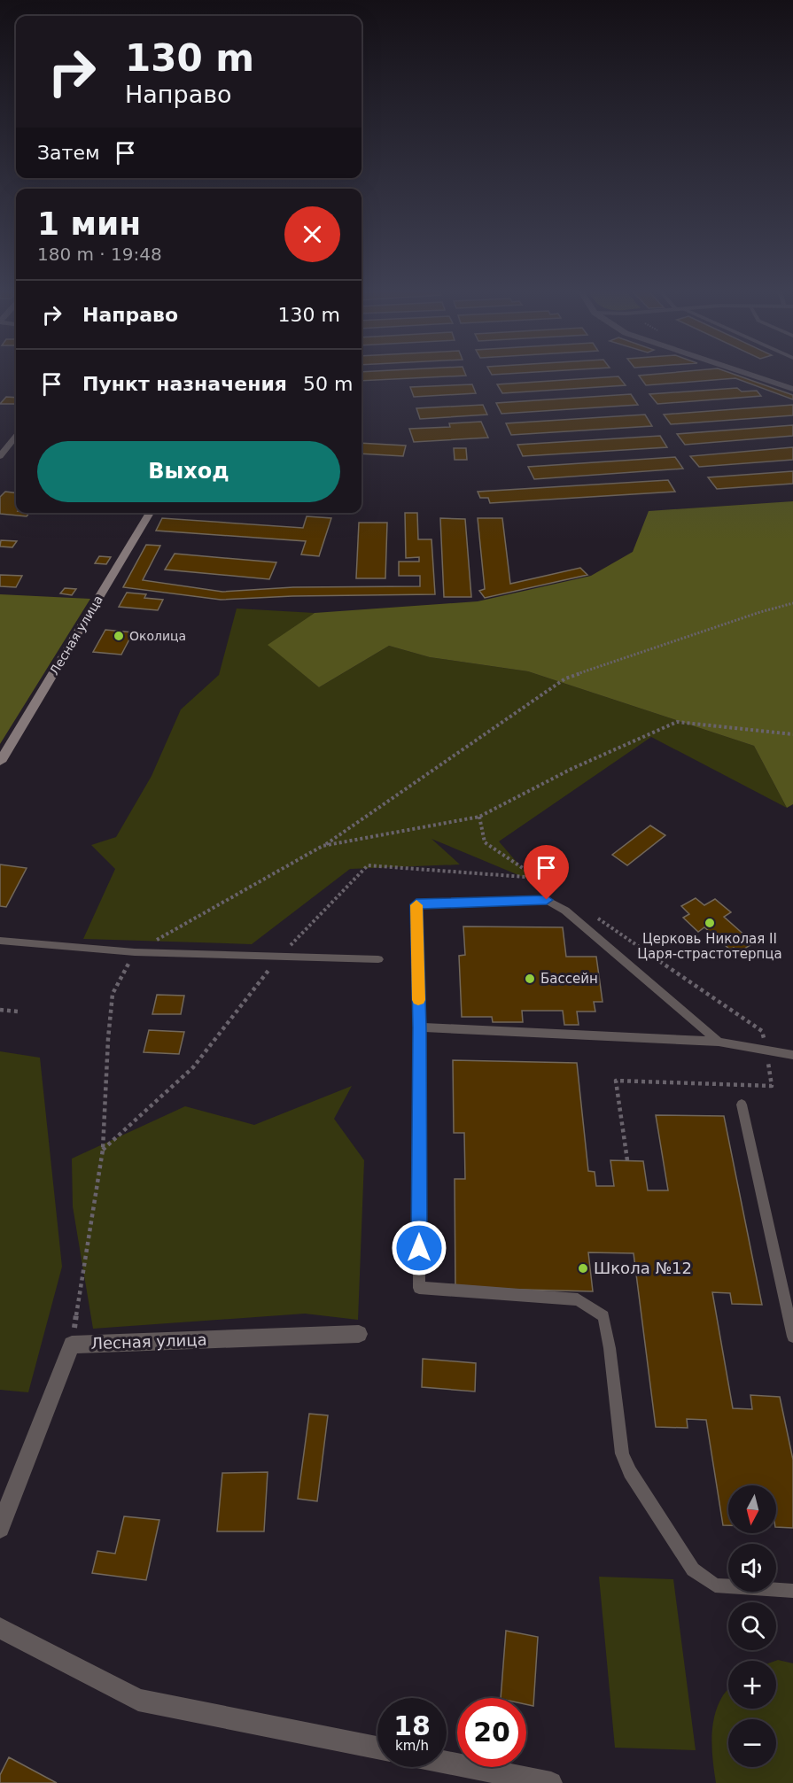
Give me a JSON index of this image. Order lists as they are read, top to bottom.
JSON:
{
  "streets": {
    "main road": ["Лесная улица"]
  },
  "places": [
    "Околица",
    "Церковь Николая II Царя-страстотерпца",
    "Бассейн",
    "Школа №12"
  ],
  "north": "bottom",
  "page": {
    "turn": ["130 m", "Направо"],
    "then": "Затем",
    "heading": ["1 мин", "180 m · 19:48"],
    "list": [
      {
        "name": "Направо",
        "value": "130 m"
      },
      {
        "name": "Пункт назначения",
        "value": "50 m"
      }
    ],
    "buttons": "Выход",
    "map_buttons": ["+", "−"],
    "speed": "18 km/h",
    "limit": "20"
  }
}
